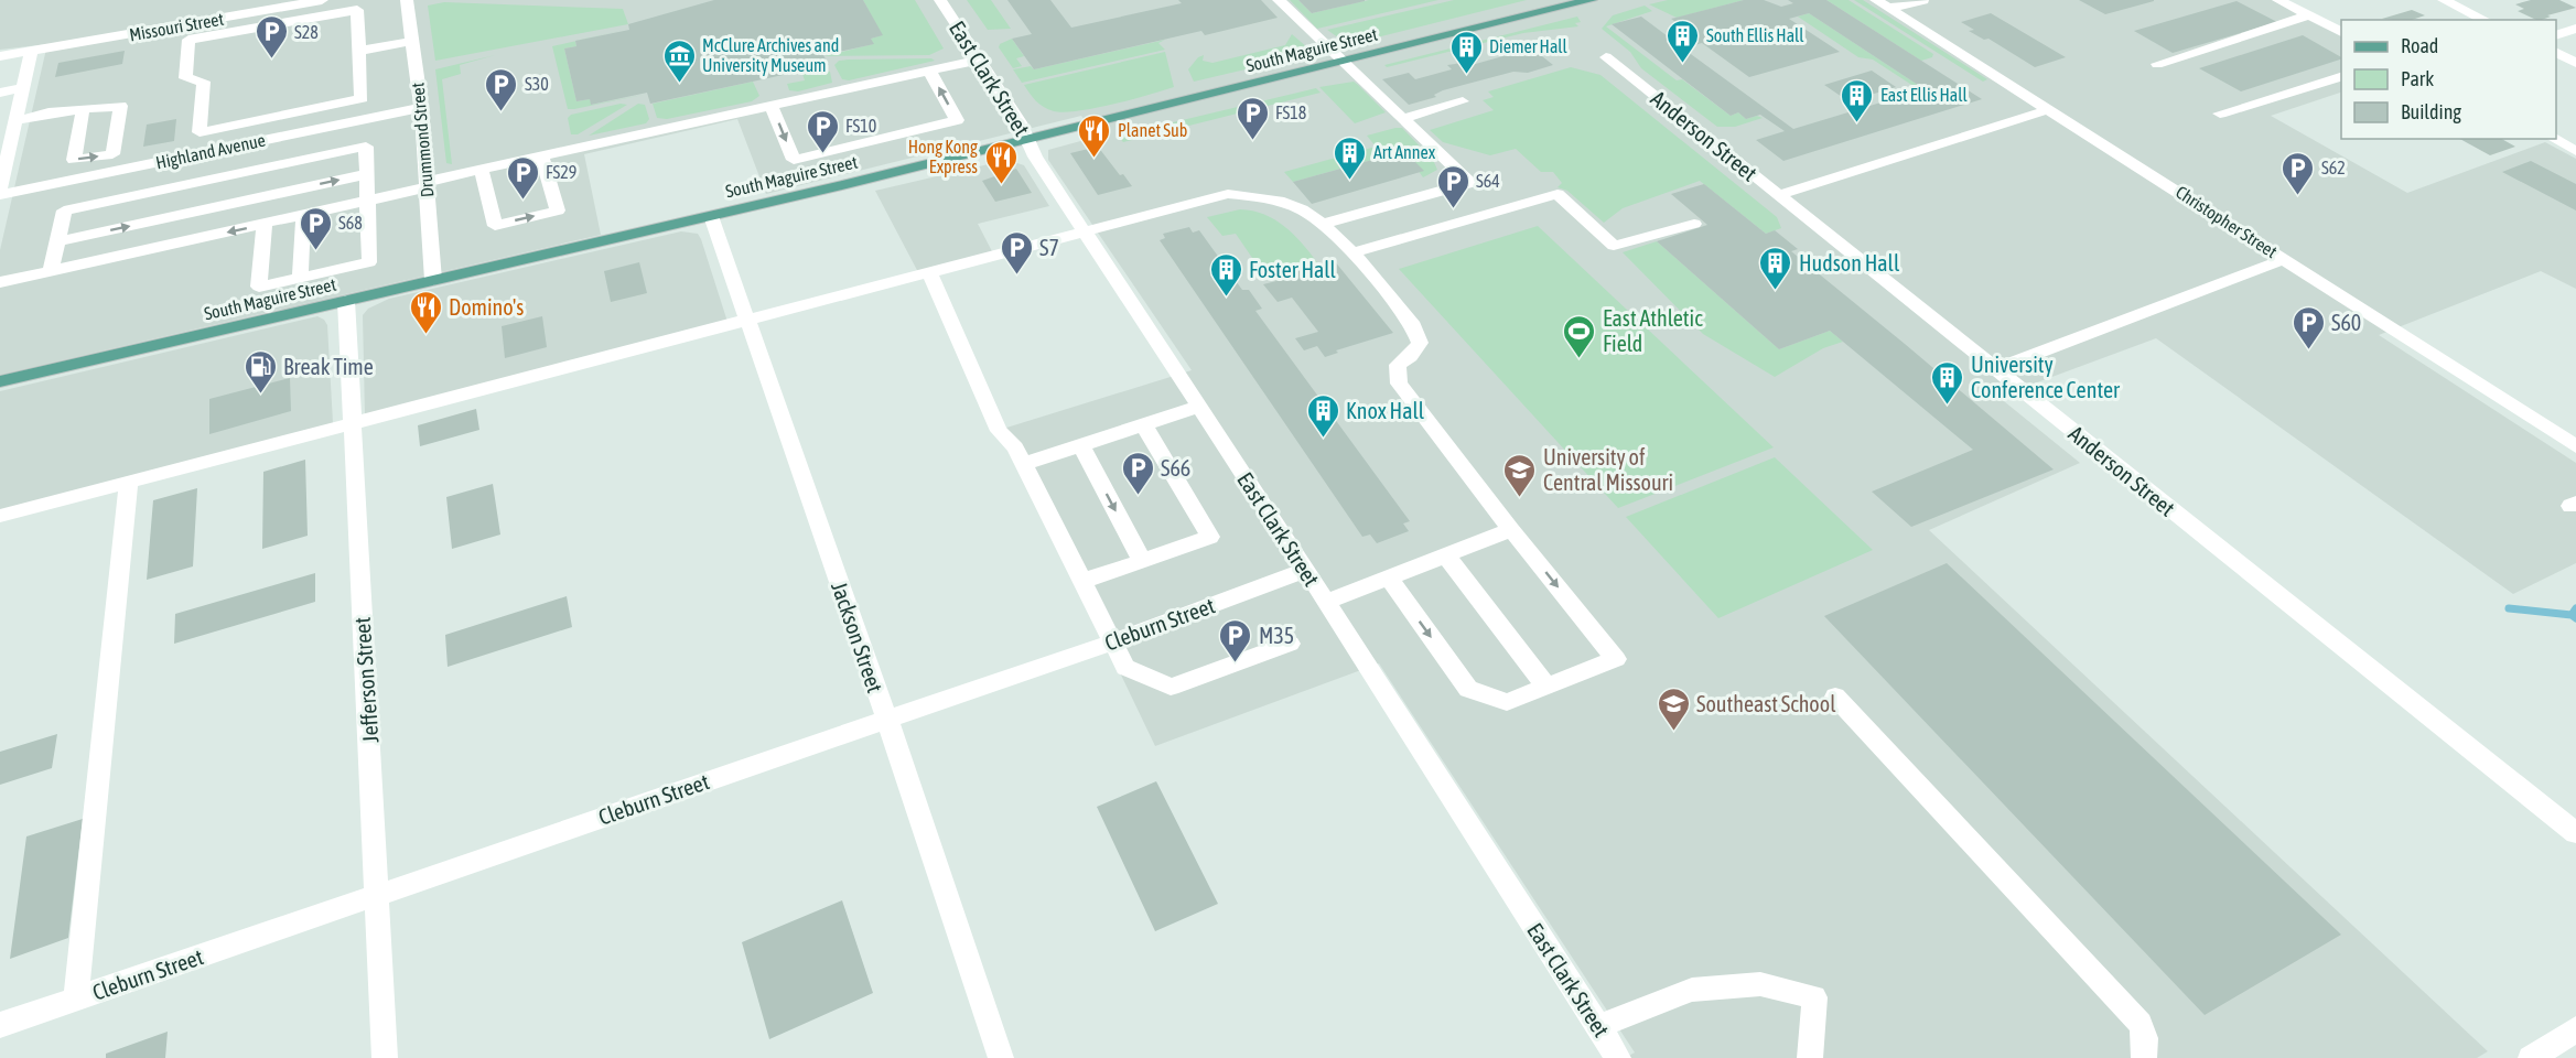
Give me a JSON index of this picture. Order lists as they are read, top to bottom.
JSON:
{
  "streets": {
    "main road": ["South Maguire Street"],
    "street": [
      "Missouri Street",
      "East Clark Street",
      "Anderson Street",
      "Drummond Street",
      "Highland Avenue",
      "Christopher Street",
      "Cleburn Street",
      "Jackson Street",
      "Jefferson Street"
    ]
  },
  "crossings": [
    ["South Maguire Street", "East Clark Street"],
    ["South Maguire Street", "Drummond Street"],
    ["South Maguire Street", "Jackson Street"],
    ["South Maguire Street", "Jefferson Street"],
    ["East Clark Street", "Cleburn Street"],
    ["Drummond Street", "Highland Avenue"],
    ["Cleburn Street", "Jackson Street"],
    ["Cleburn Street", "Jefferson Street"]
  ],
  "places": {
    "parking": [
      "S28",
      "S30",
      "FS18",
      "FS10",
      "S62",
      "FS29",
      "S64",
      "S68",
      "S7",
      "S60",
      "S66",
      "M35"
    ],
    "building": [
      "South Ellis Hall",
      "Diemer Hall",
      "East Ellis Hall",
      "Art Annex",
      "Hudson Hall",
      "Foster Hall",
      "University Conference Center",
      "Knox Hall"
    ],
    "museum": ["McClure Archives and University Museum"],
    "restaurant": ["Planet Sub", "Hong Kong Express", "Domino's"],
    "sports": ["East Athletic Field"],
    "fuel station": ["Break Time"],
    "school or university": ["University of Central Missouri", "Southeast School"]
  },
  "legend": ["Road", "Park", "Building"]
}
